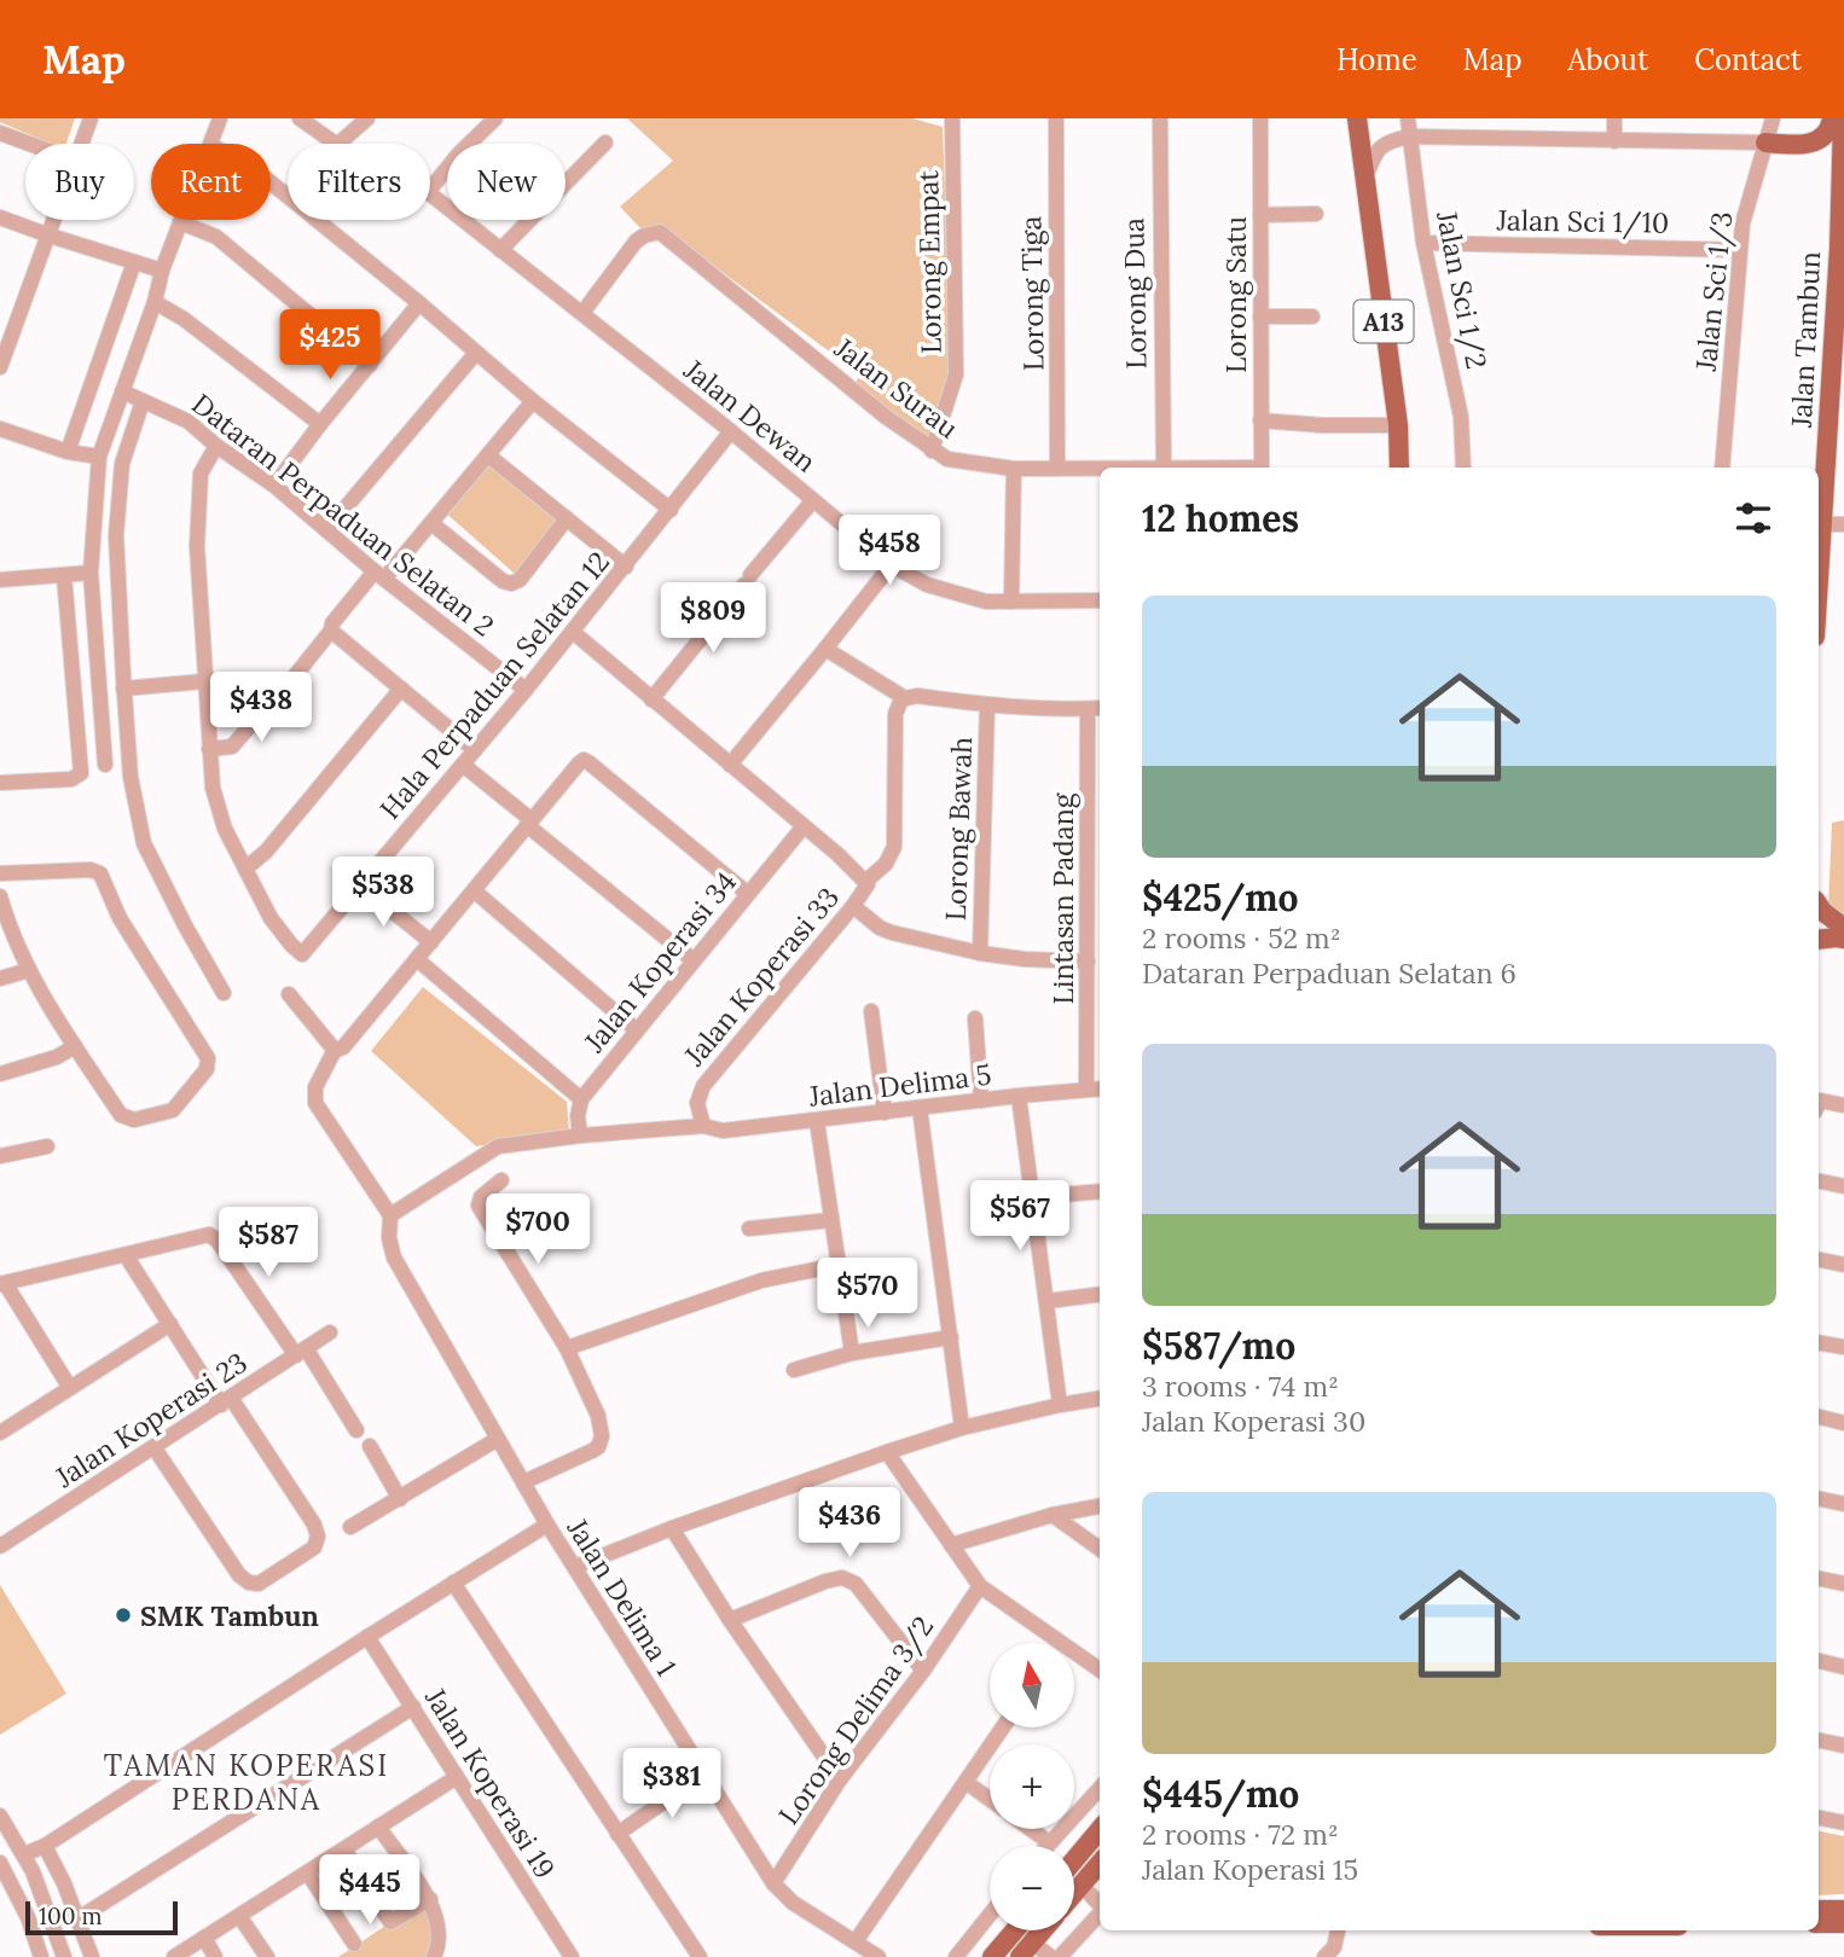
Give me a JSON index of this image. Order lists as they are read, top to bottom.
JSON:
{
  "streets": {
    "main road": ["A13", "Jalan Tambun"],
    "street": [
      "Jalan Sci 1/10",
      "Lorong Empat",
      "Jalan Sci 1/2",
      "Jalan Sci 1/3",
      "Lorong Tiga",
      "Lorong Dua",
      "Lorong Satu",
      "Jalan Surau",
      "Jalan Dewan",
      "Dataran Perpaduan Selatan 2",
      "Hala Perpaduan Selatan 12",
      "Lorong Bawah",
      "Lintasan Padang",
      "Jalan Koperasi 34",
      "Jalan Koperasi 33",
      "Jalan Delima 5",
      "Jalan Koperasi 23",
      "Jalan Delima 1",
      "Lorong Delima 3/2",
      "Jalan Koperasi 19"
    ]
  },
  "crossings": [
    ["Jalan Sci 1/10", "Jalan Sci 1/2"],
    ["Jalan Sci 1/10", "Jalan Sci 1/3"],
    ["Lorong Empat", "Jalan Surau"],
    ["Lorong Tiga", "Jalan Surau"],
    ["Lorong Dua", "Jalan Surau"],
    ["Jalan Surau", "Jalan Dewan"],
    ["Jalan Dewan", "Hala Perpaduan Selatan 12"],
    ["Dataran Perpaduan Selatan 2", "Hala Perpaduan Selatan 12"],
    ["Lintasan Padang", "Jalan Delima 5"],
    ["Jalan Koperasi 33", "Jalan Delima 5"],
    ["Jalan Delima 1", "Lorong Delima 3/2"]
  ],
  "districts": ["TAMAN KOPERASI PERDANA"],
  "places": ["SMK Tambun"],
  "scale_bar": "100 m",
  "north": "top",
  "page": {
    "header": "Map",
    "nav": [
      "Home",
      "Map",
      "About",
      "Contact"
    ],
    "chip": [
      "Buy",
      "Rent",
      "Filters",
      "New"
    ],
    "price": [
      "$425",
      "$458",
      "$809",
      "$438",
      "$538",
      "$567",
      "$700",
      "$587",
      "$570",
      "$436",
      "$381",
      "$445"
    ],
    "heading": "12 homes",
    "list": [
      {
        "name": "$425/mo",
        "note": "2 rooms · 52 m² · Dataran Perpaduan Selatan 6"
      },
      {
        "name": "$587/mo",
        "note": "3 rooms · 74 m² · Jalan Koperasi 30"
      },
      {
        "name": "$445/mo",
        "note": "2 rooms · 72 m² · Jalan Koperasi 15"
      }
    ],
    "map_buttons": ["+", "−"],
    "scale": "100 m"
  }
}
